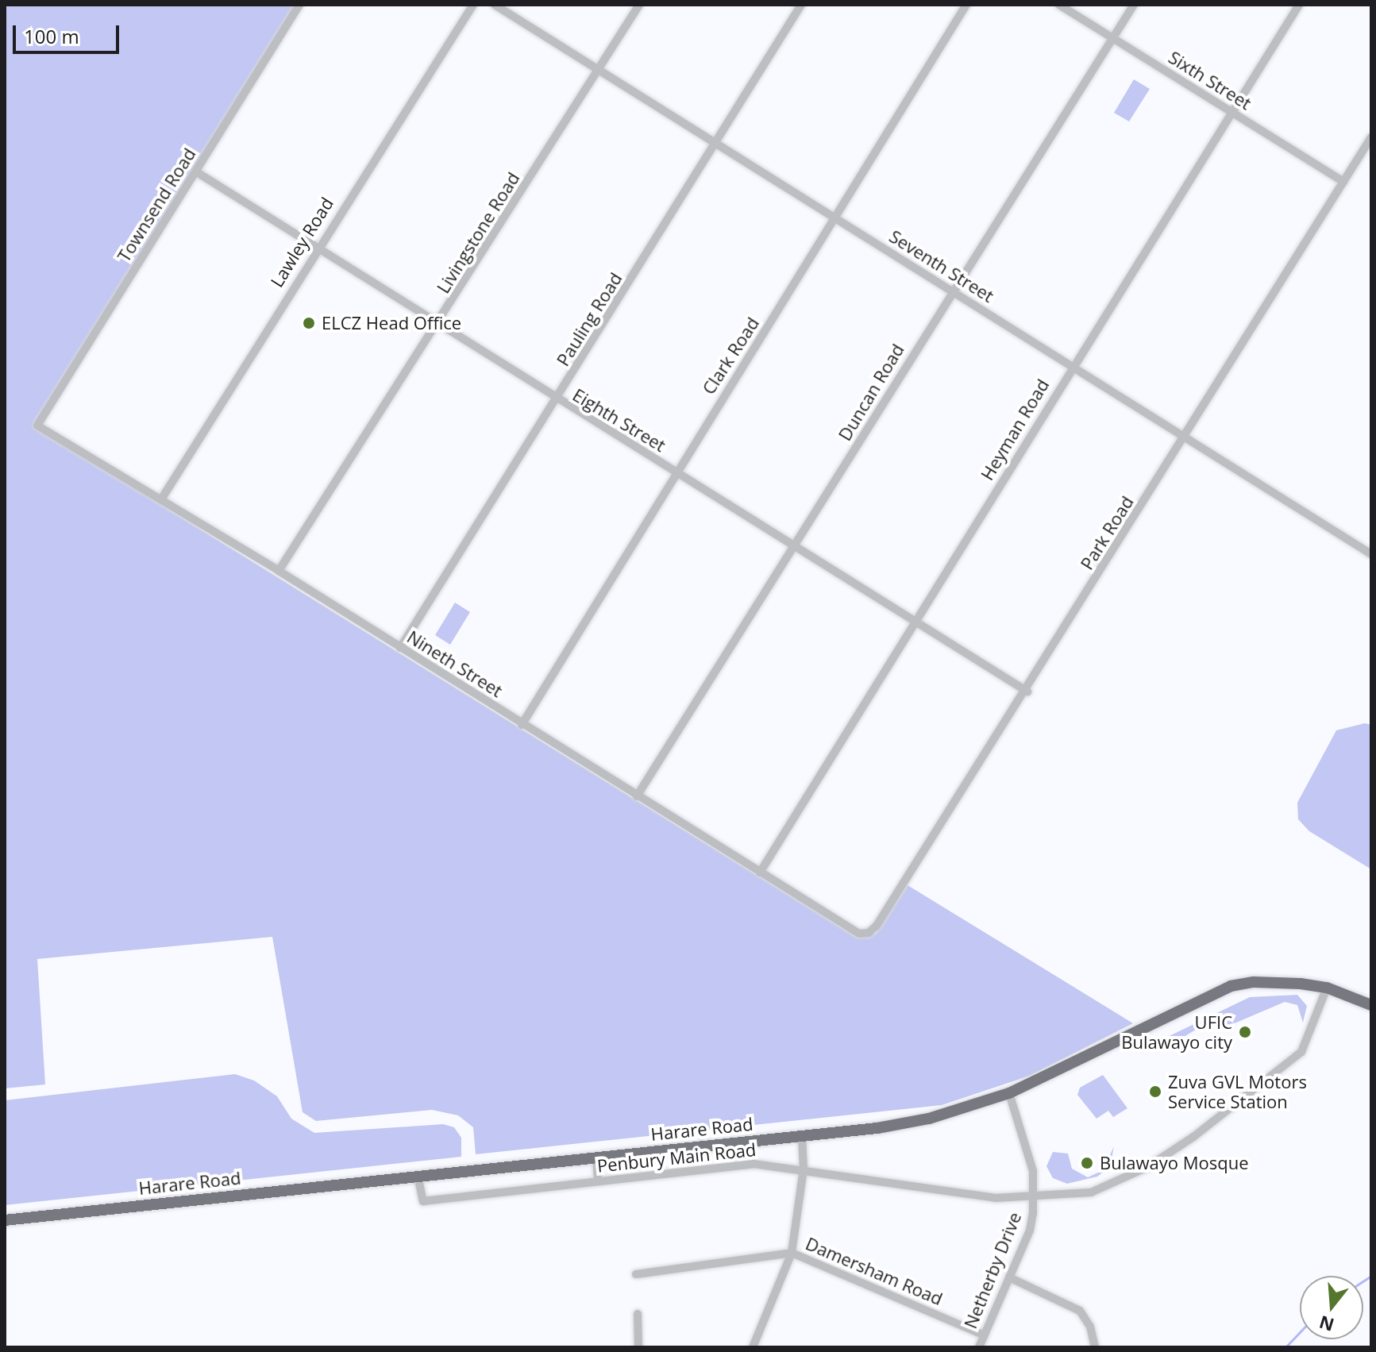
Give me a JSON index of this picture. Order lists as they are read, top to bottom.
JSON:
{
  "streets": {
    "highway": ["Harare Road"],
    "street": [
      "Sixth Street",
      "Townsend Road",
      "Livingstone Road",
      "Lawley Road",
      "Seventh Street",
      "Pauling Road",
      "Clark Road",
      "Duncan Road",
      "Eighth Street",
      "Heyman Road",
      "Park Road",
      "Nineth Street",
      "Penbury Main Road",
      "Netherby Drive",
      "Damersham Road"
    ]
  },
  "crossings": [
    ["Sixth Street", "Duncan Road"],
    ["Sixth Street", "Heyman Road"],
    ["Sixth Street", "Park Road"],
    ["Townsend Road", "Eighth Street"],
    ["Townsend Road", "Nineth Street"],
    ["Livingstone Road", "Seventh Street"],
    ["Livingstone Road", "Eighth Street"],
    ["Livingstone Road", "Nineth Street"],
    ["Lawley Road", "Eighth Street"],
    ["Lawley Road", "Nineth Street"],
    ["Seventh Street", "Pauling Road"],
    ["Seventh Street", "Clark Road"],
    ["Seventh Street", "Duncan Road"],
    ["Seventh Street", "Heyman Road"],
    ["Seventh Street", "Park Road"],
    ["Pauling Road", "Eighth Street"],
    ["Pauling Road", "Nineth Street"],
    ["Clark Road", "Eighth Street"],
    ["Clark Road", "Nineth Street"],
    ["Duncan Road", "Eighth Street"],
    ["Duncan Road", "Nineth Street"],
    ["Eighth Street", "Heyman Road"],
    ["Eighth Street", "Park Road"],
    ["Heyman Road", "Nineth Street"],
    ["Park Road", "Nineth Street"],
    ["Harare Road", "Penbury Main Road"],
    ["Harare Road", "Netherby Drive"],
    ["Penbury Main Road", "Netherby Drive"],
    ["Netherby Drive", "Damersham Road"]
  ],
  "places": [
    "ELCZ Head Office",
    "UFIC Bulawayo city",
    "Zuva GVL Motors Service Station",
    "Bulawayo Mosque"
  ],
  "scale_bar": "100 m",
  "north": "bottom"
}
